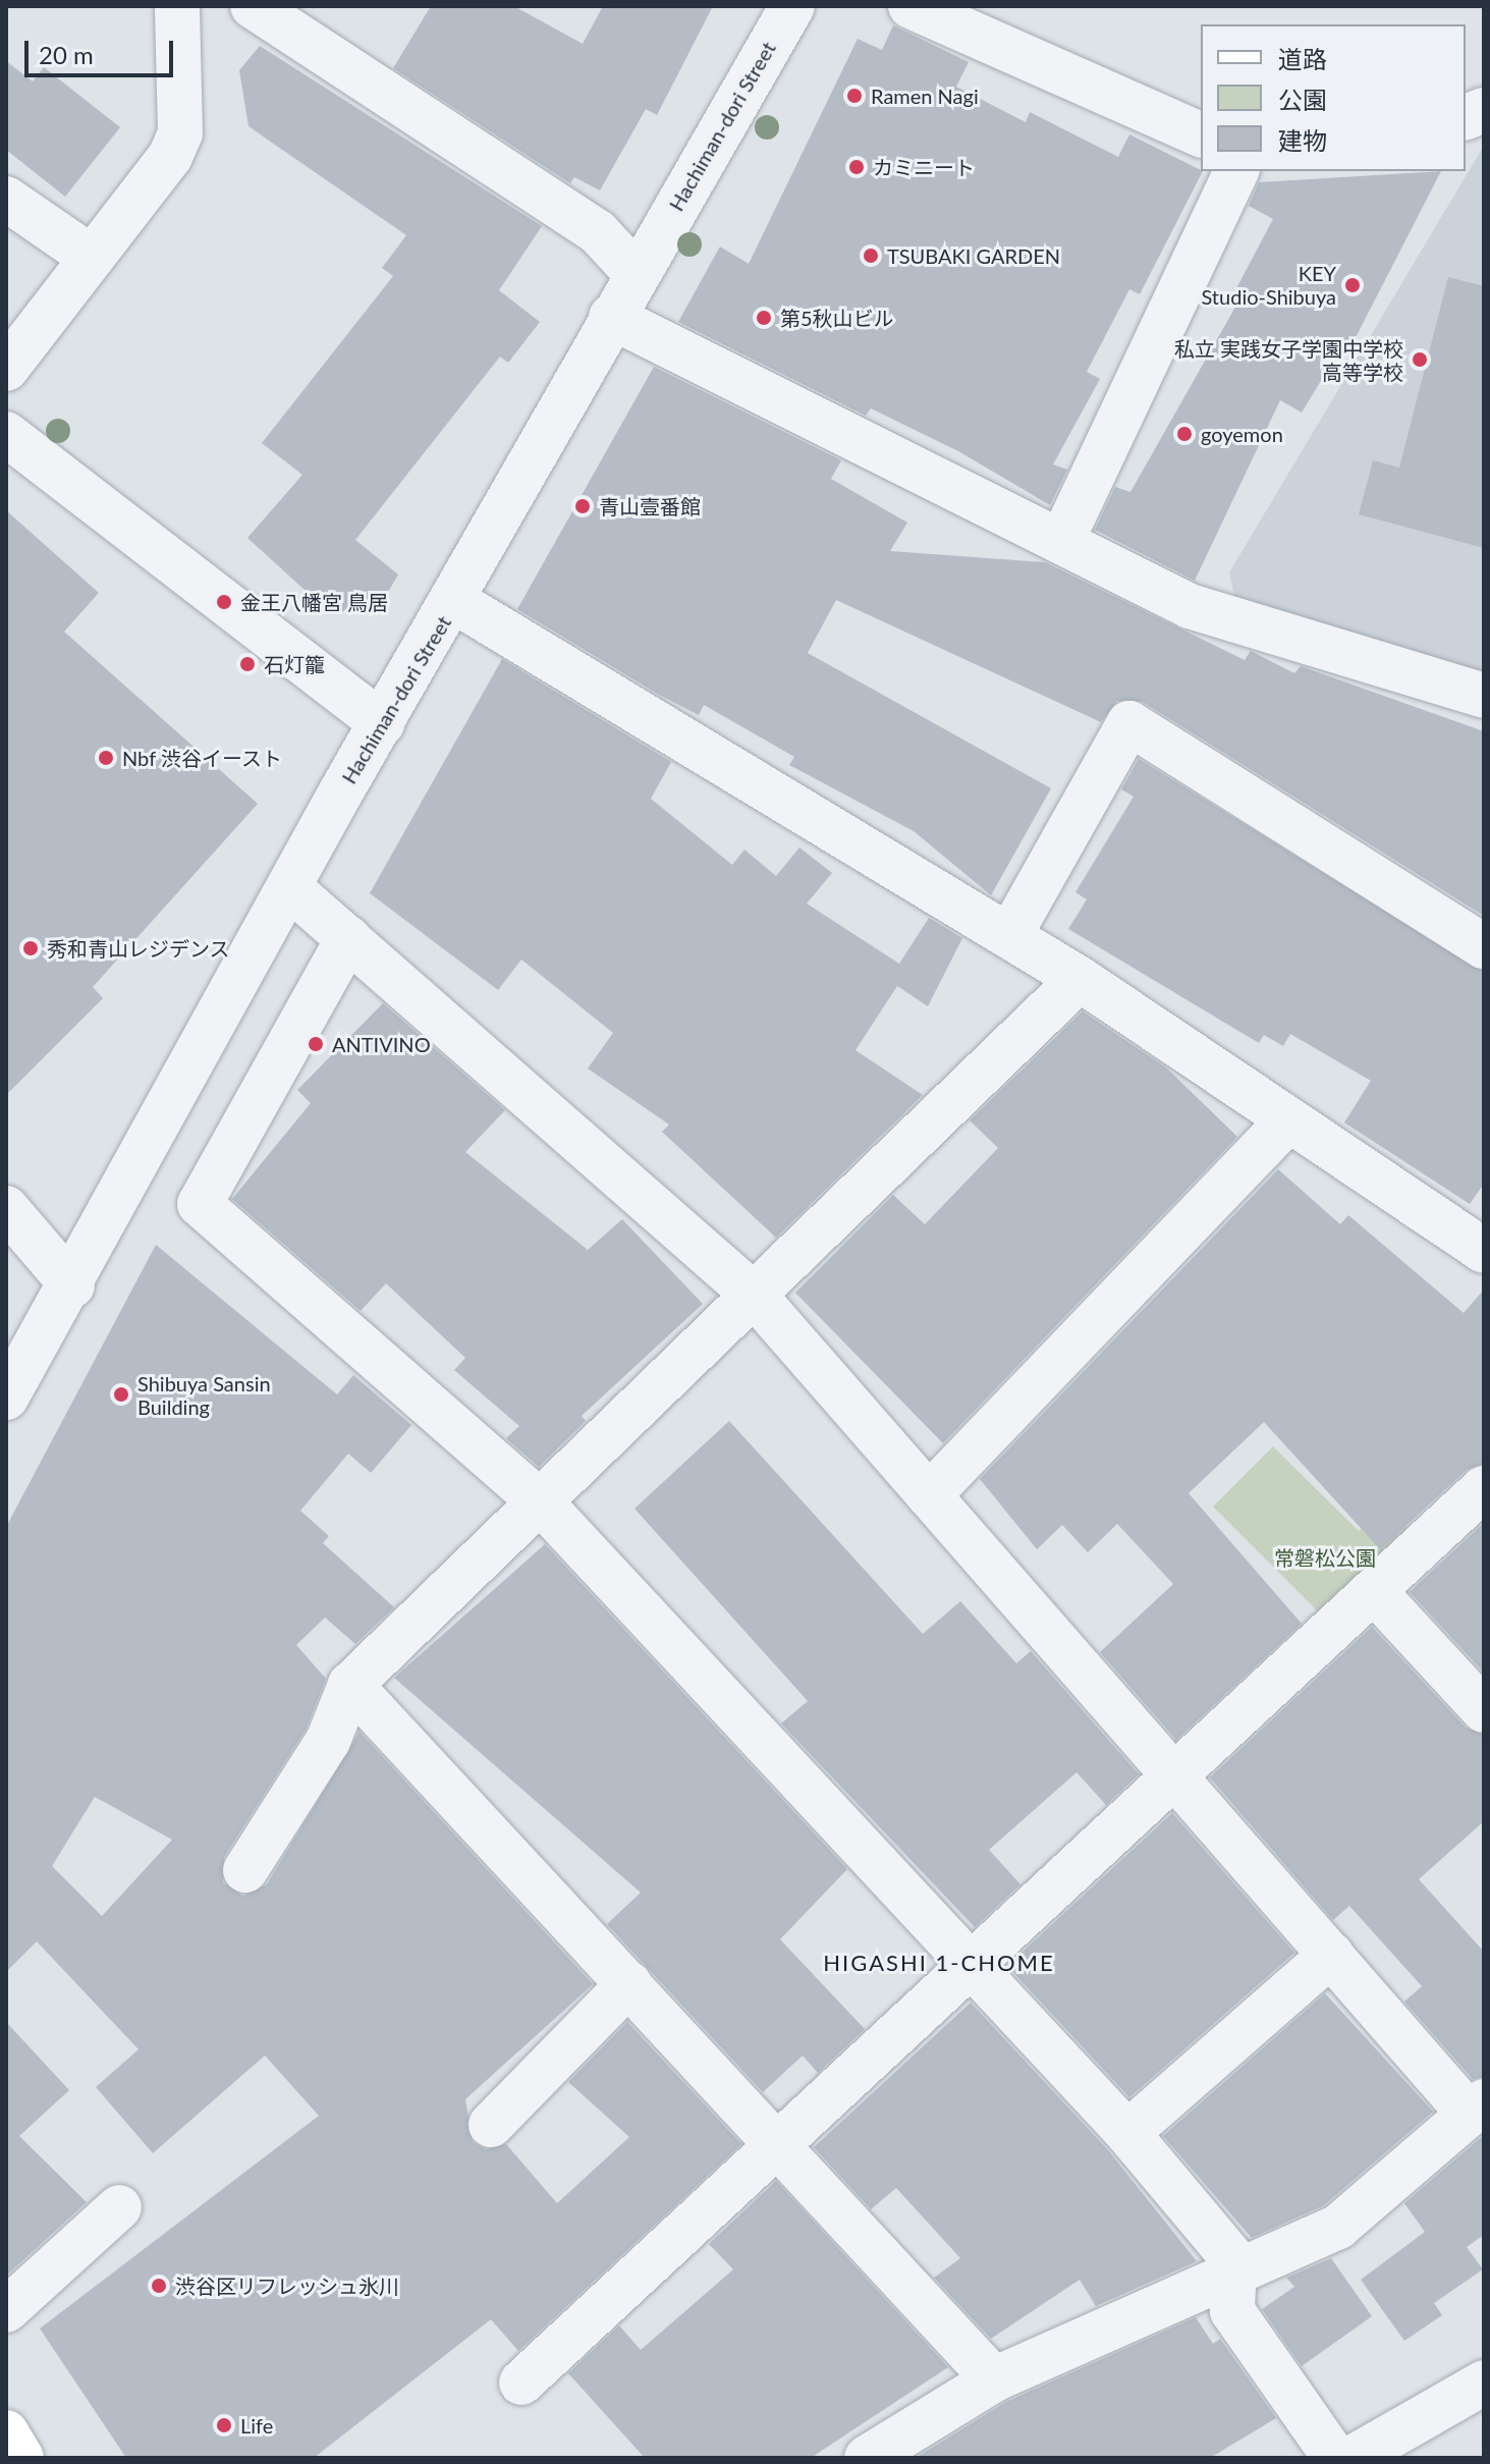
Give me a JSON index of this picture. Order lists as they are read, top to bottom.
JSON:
{
  "streets": {
    "street": ["Hachiman-dori Street"]
  },
  "districts": ["HIGASHI 1-CHOME"],
  "parks": ["常磐松公園"],
  "places": [
    "Ramen Nagi",
    "カミニート",
    "TSUBAKI GARDEN",
    "KEY Studio-Shibuya",
    "第5秋山ビル",
    "私立 実践女子学園中学校 高等学校",
    "goyemon",
    "青山壹番館",
    "金王八幡宮 鳥居",
    "石灯籠",
    "Nbf 渋谷イースト",
    "秀和青山レジデンス",
    "ANTIVINO",
    "Shibuya Sansin Building",
    "渋谷区リフレッシュ氷川",
    "Life"
  ],
  "legend": ["道路", "公園", "建物"],
  "scale_bar": "20 m"
}
